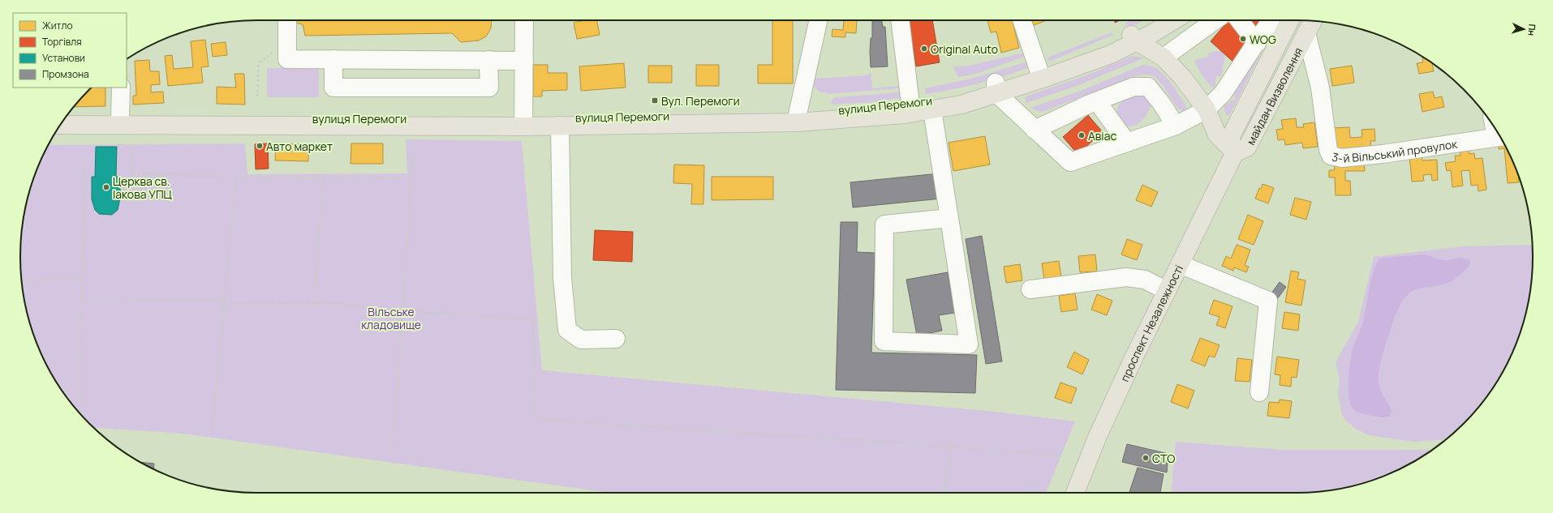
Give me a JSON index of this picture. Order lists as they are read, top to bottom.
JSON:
{
  "streets": {
    "main road": ["майдан Визволення", "вулиця Перемоги", "проспект Незалежності"],
    "street": ["3-й Вільський провулок"]
  },
  "crossings": [
    ["майдан Визволення", "3-й Вільський провулок"],
    ["майдан Визволення", "проспект Незалежності"]
  ],
  "parks": ["Вільське кладовище"],
  "places": {
    "other": [
      "WOG",
      "Original Auto",
      "Авіас",
      "Авто маркет",
      "Церква св. Іакова УПЦ",
      "СТО"
    ],
    "transit": ["Вул. Перемоги"]
  },
  "legend": [
    "Житло",
    "Торгівля",
    "Установи",
    "Промзона"
  ],
  "north": "right"
}
